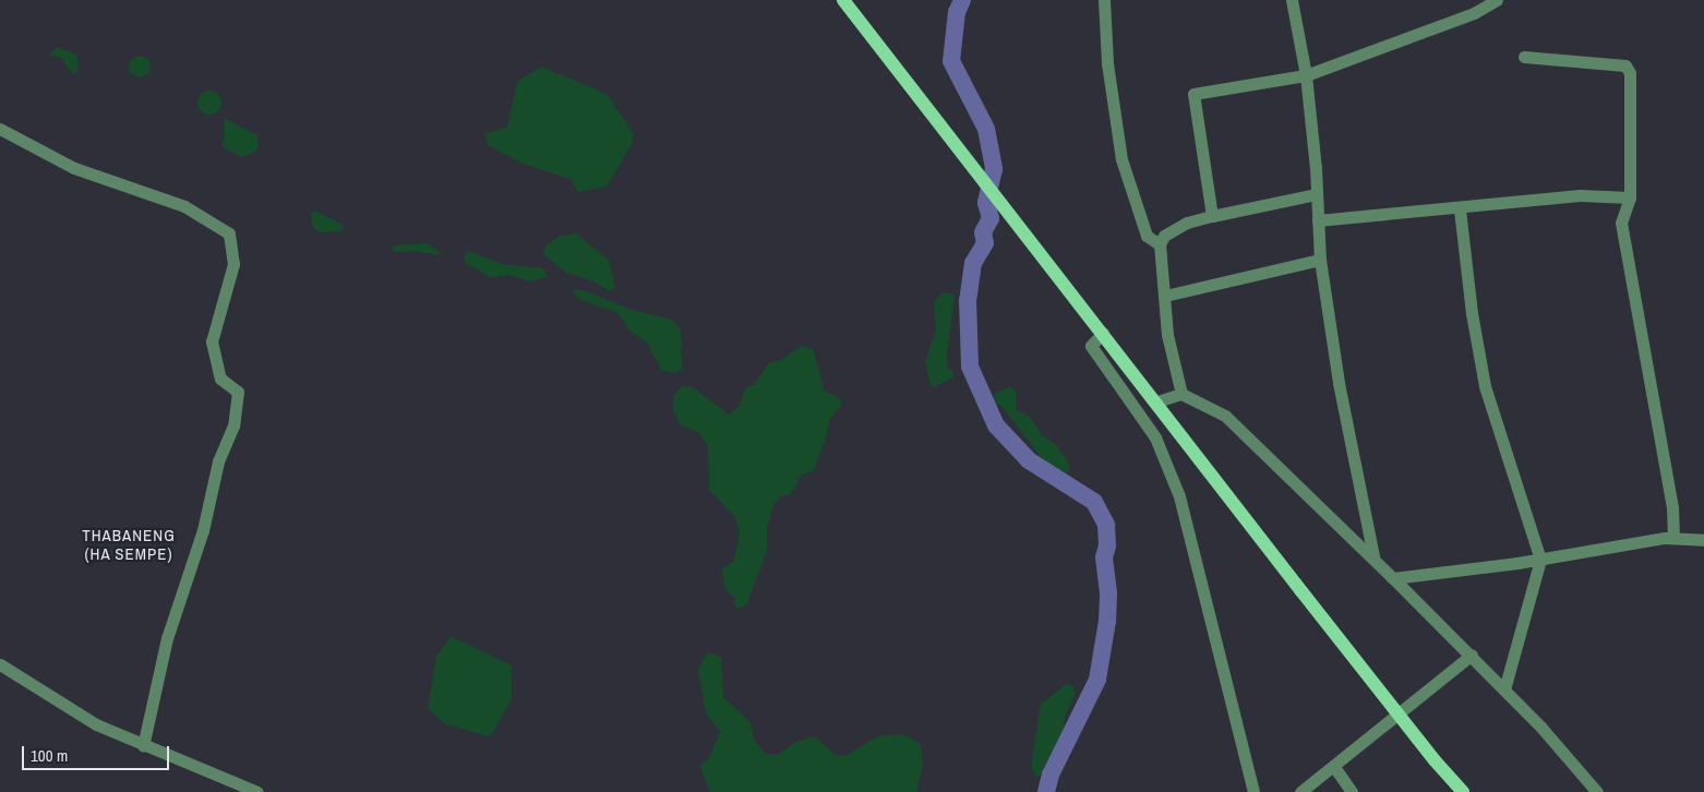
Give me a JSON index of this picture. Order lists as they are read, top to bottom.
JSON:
{
  "districts": ["THABANENG (HA SEMPE)"],
  "scale_bar": "100 m"
}
